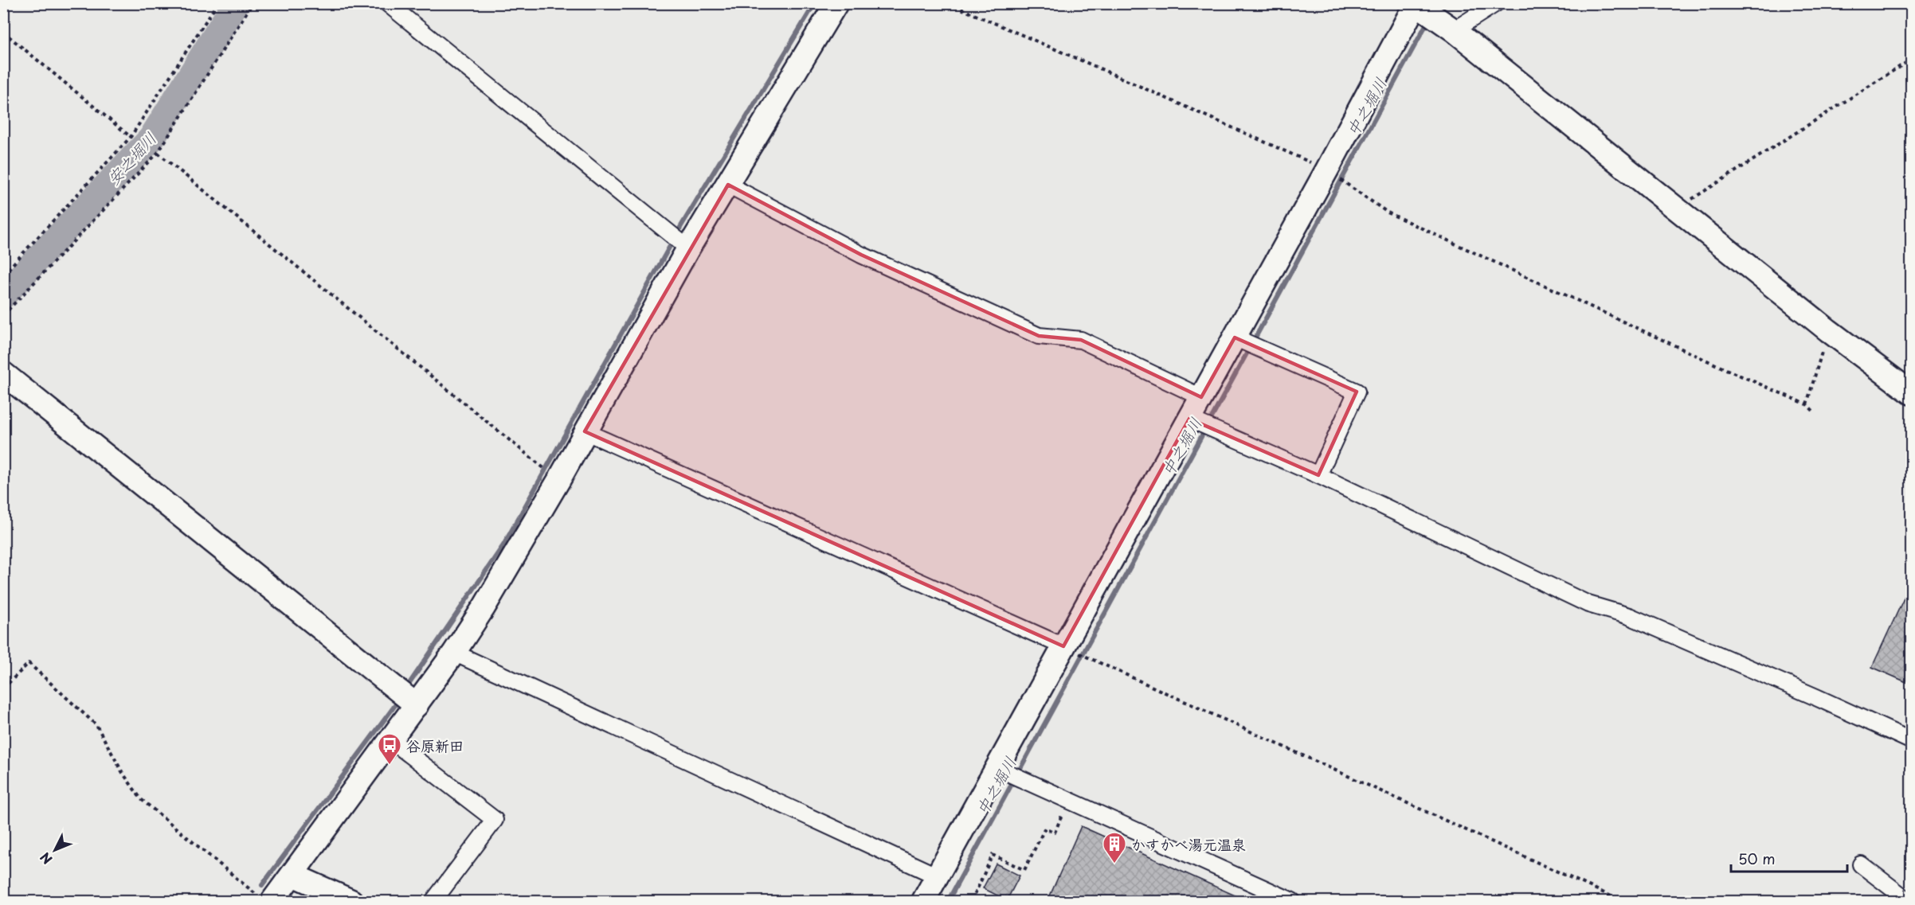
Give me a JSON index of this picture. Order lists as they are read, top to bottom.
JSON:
{
  "water": ["中之堀川", "安之堀川"],
  "places": {
    "bus stop": ["谷原新田"],
    "building": ["かすかべ湯元温泉"]
  },
  "scale_bar": "50 m",
  "north": "bottom left"
}
